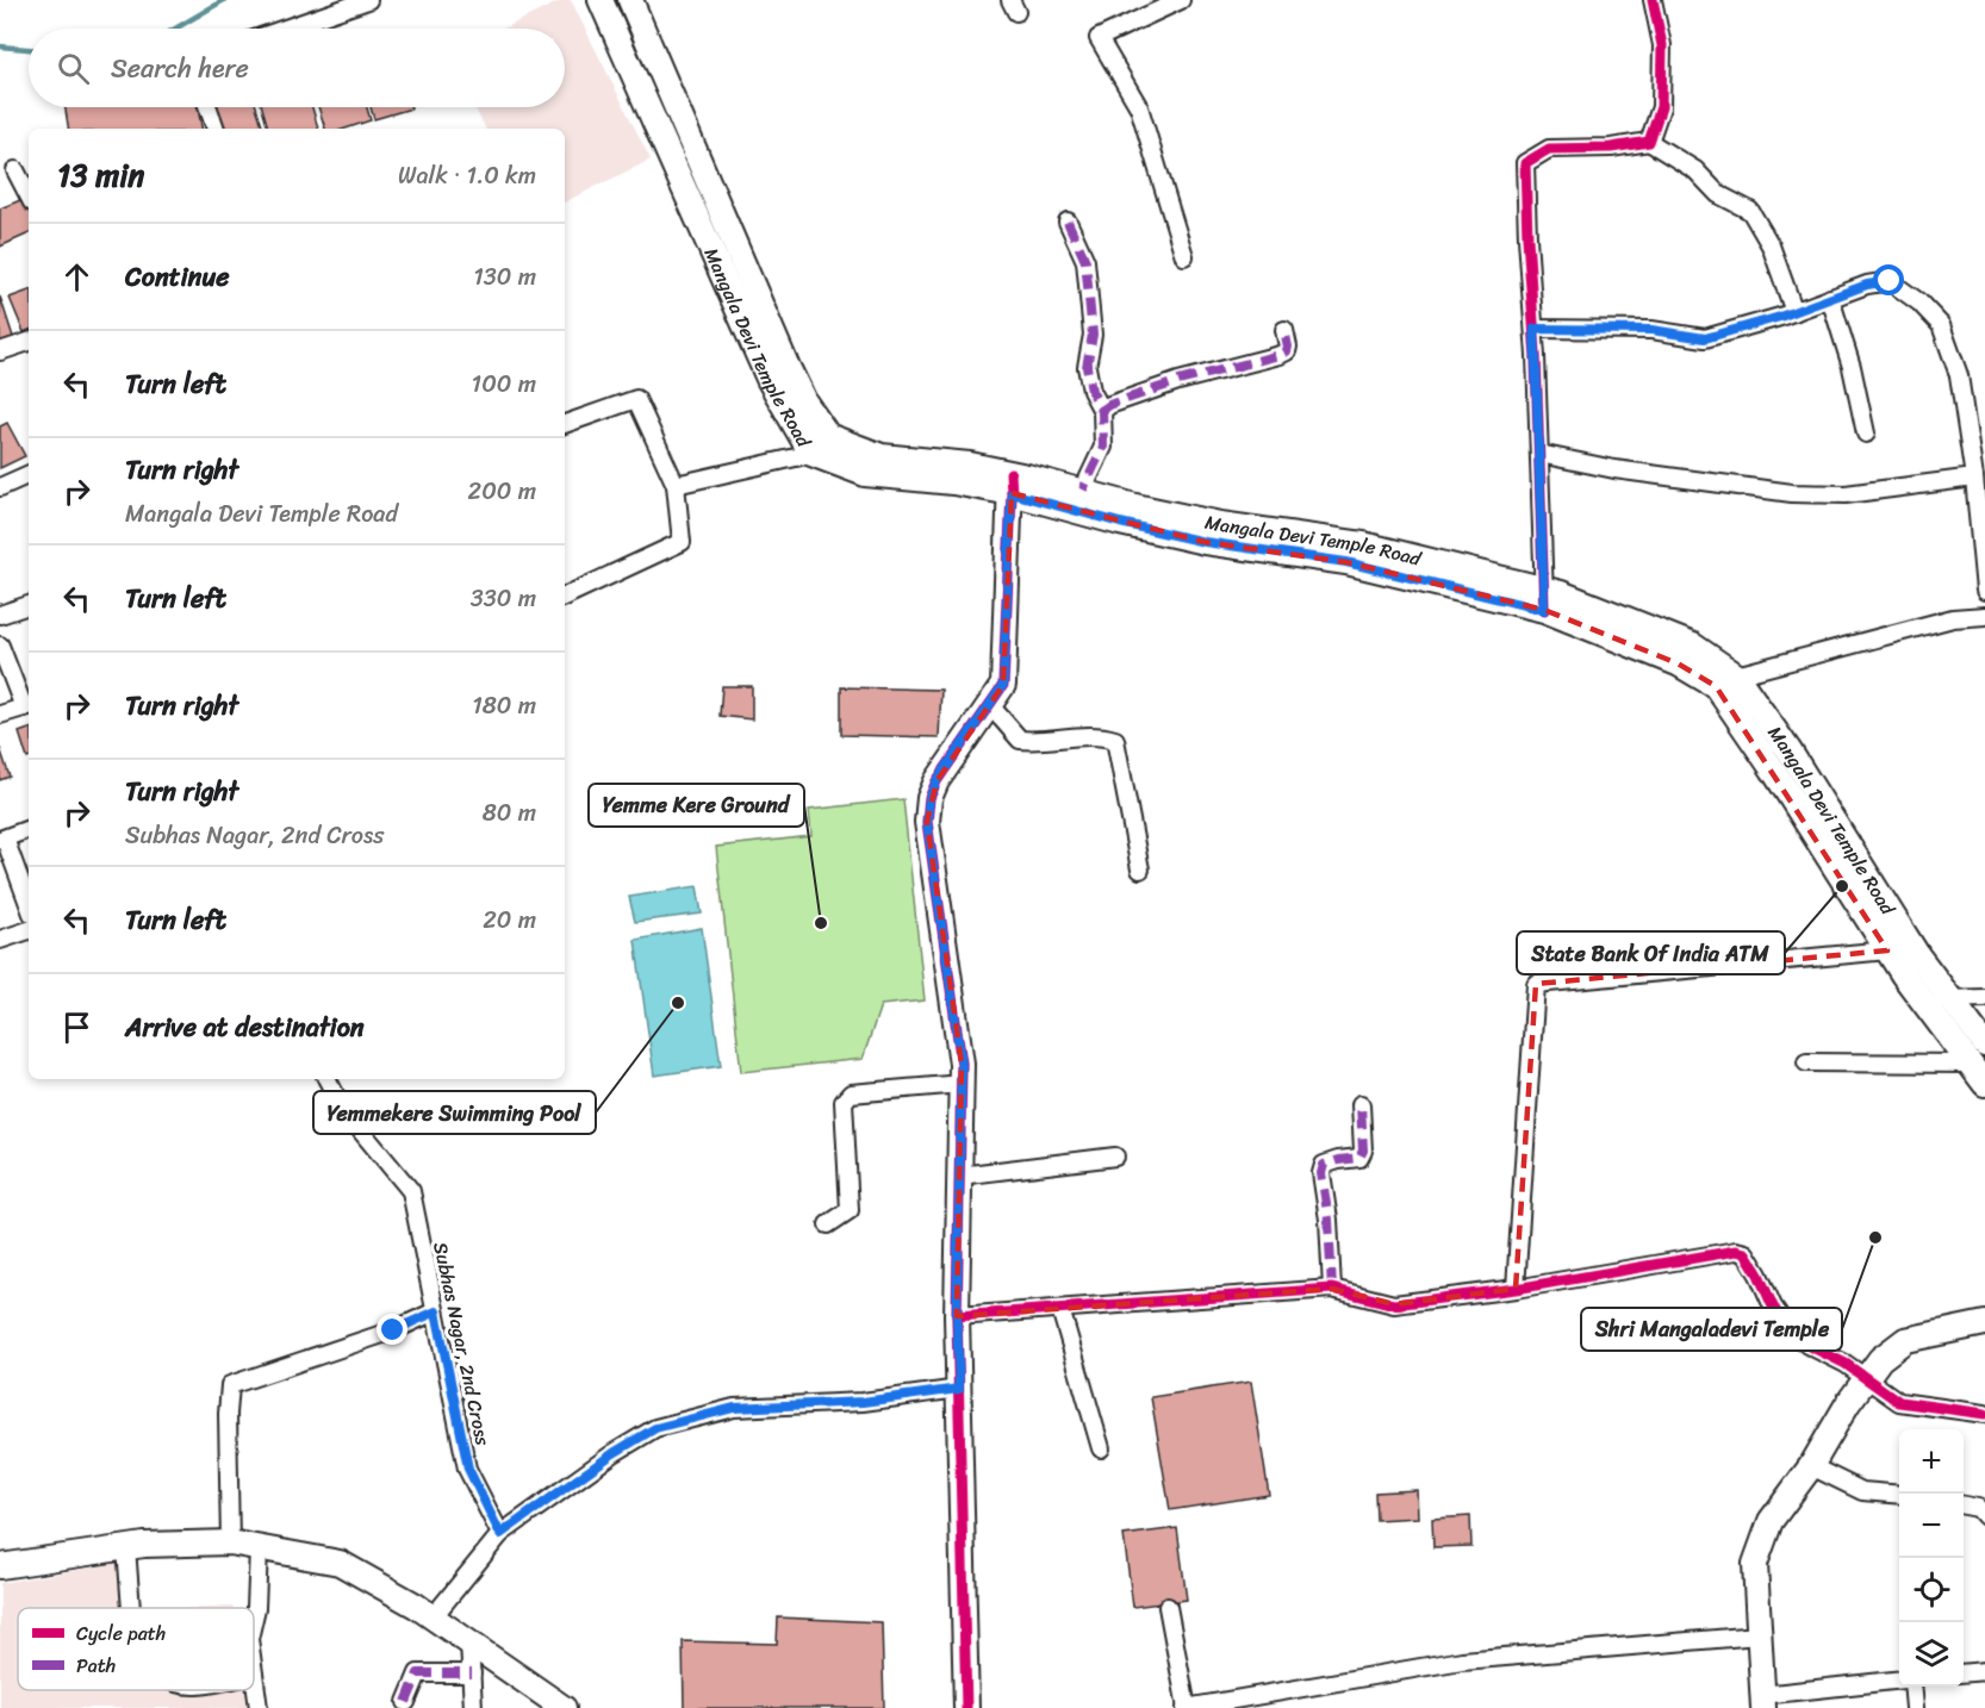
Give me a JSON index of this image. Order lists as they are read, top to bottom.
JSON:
{
  "streets": {
    "main road": ["Mangala Devi Temple Road"],
    "street": ["Subhas Nagar, 2nd Cross"]
  },
  "places": [
    "State Bank Of India ATM",
    "Yemme Kere Ground",
    "Yemmekere Swimming Pool",
    "Shri Mangaladevi Temple"
  ],
  "legend": ["Cycle path", "Path"],
  "page": {
    "search": "Search here",
    "heading": ["13 min", "Walk · 1.0 km"],
    "list": [
      ["Continue", "130 m"],
      ["Turn left", "100 m"],
      ["Turn right", "Mangala Devi Temple Road", "200 m"],
      ["Turn left", "330 m"],
      ["Turn right", "180 m"],
      ["Turn right", "Subhas Nagar, 2nd Cross", "80 m"],
      ["Turn left", "20 m"],
      "Arrive at destination"
    ],
    "map_buttons": ["+", "−"]
  }
}
